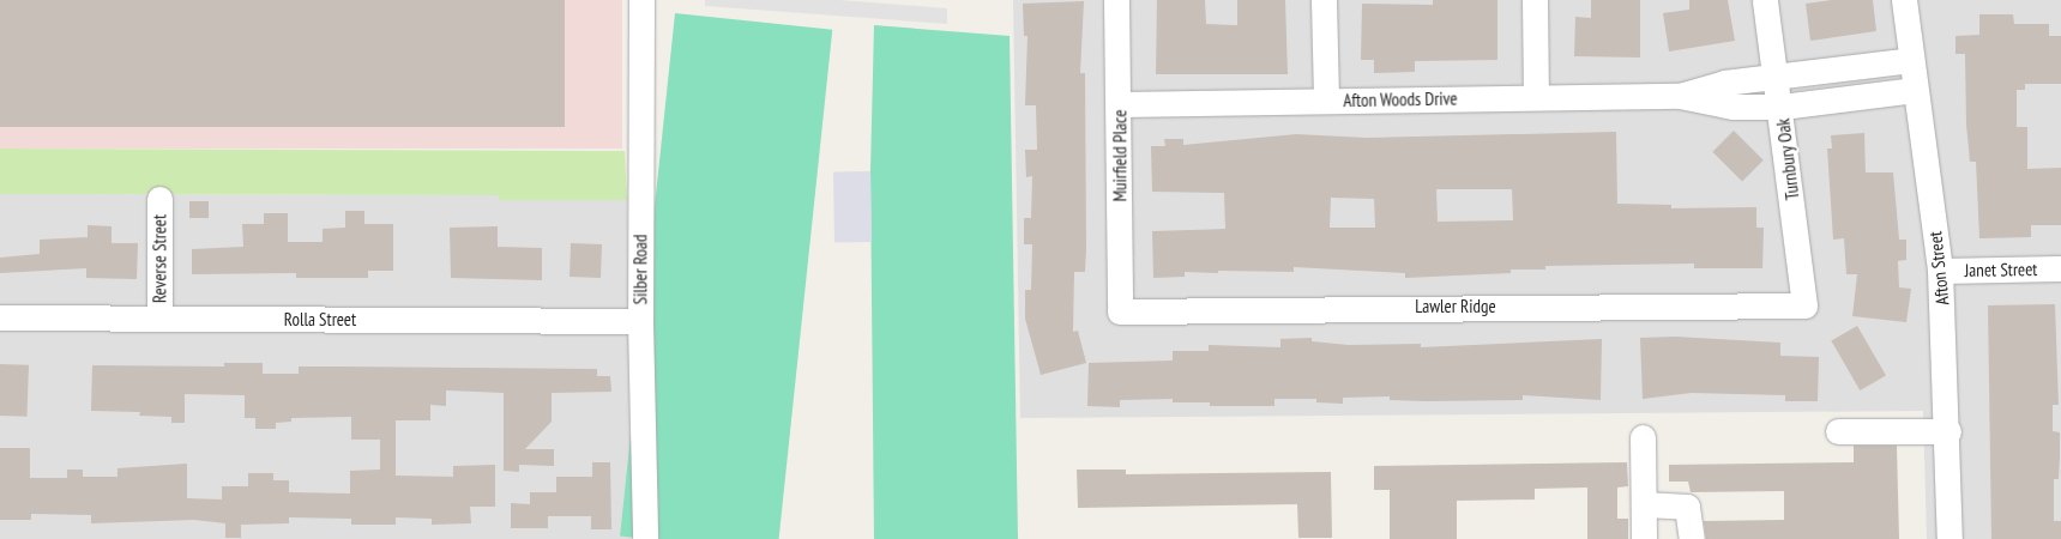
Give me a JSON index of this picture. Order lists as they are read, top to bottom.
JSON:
{
  "streets": {
    "street": [
      "Afton Woods Drive",
      "Muirfield Place",
      "Turnbury Oak",
      "Reverse Street",
      "Afton Street",
      "Silber Road",
      "Janet Street",
      "Lawler Ridge",
      "Rolla Street"
    ]
  },
  "crossings": [
    ["Afton Woods Drive", "Muirfield Place"],
    ["Afton Woods Drive", "Turnbury Oak"],
    ["Afton Woods Drive", "Afton Street"],
    ["Muirfield Place", "Lawler Ridge"],
    ["Turnbury Oak", "Lawler Ridge"],
    ["Reverse Street", "Rolla Street"],
    ["Afton Street", "Janet Street"],
    ["Silber Road", "Rolla Street"]
  ]
}
